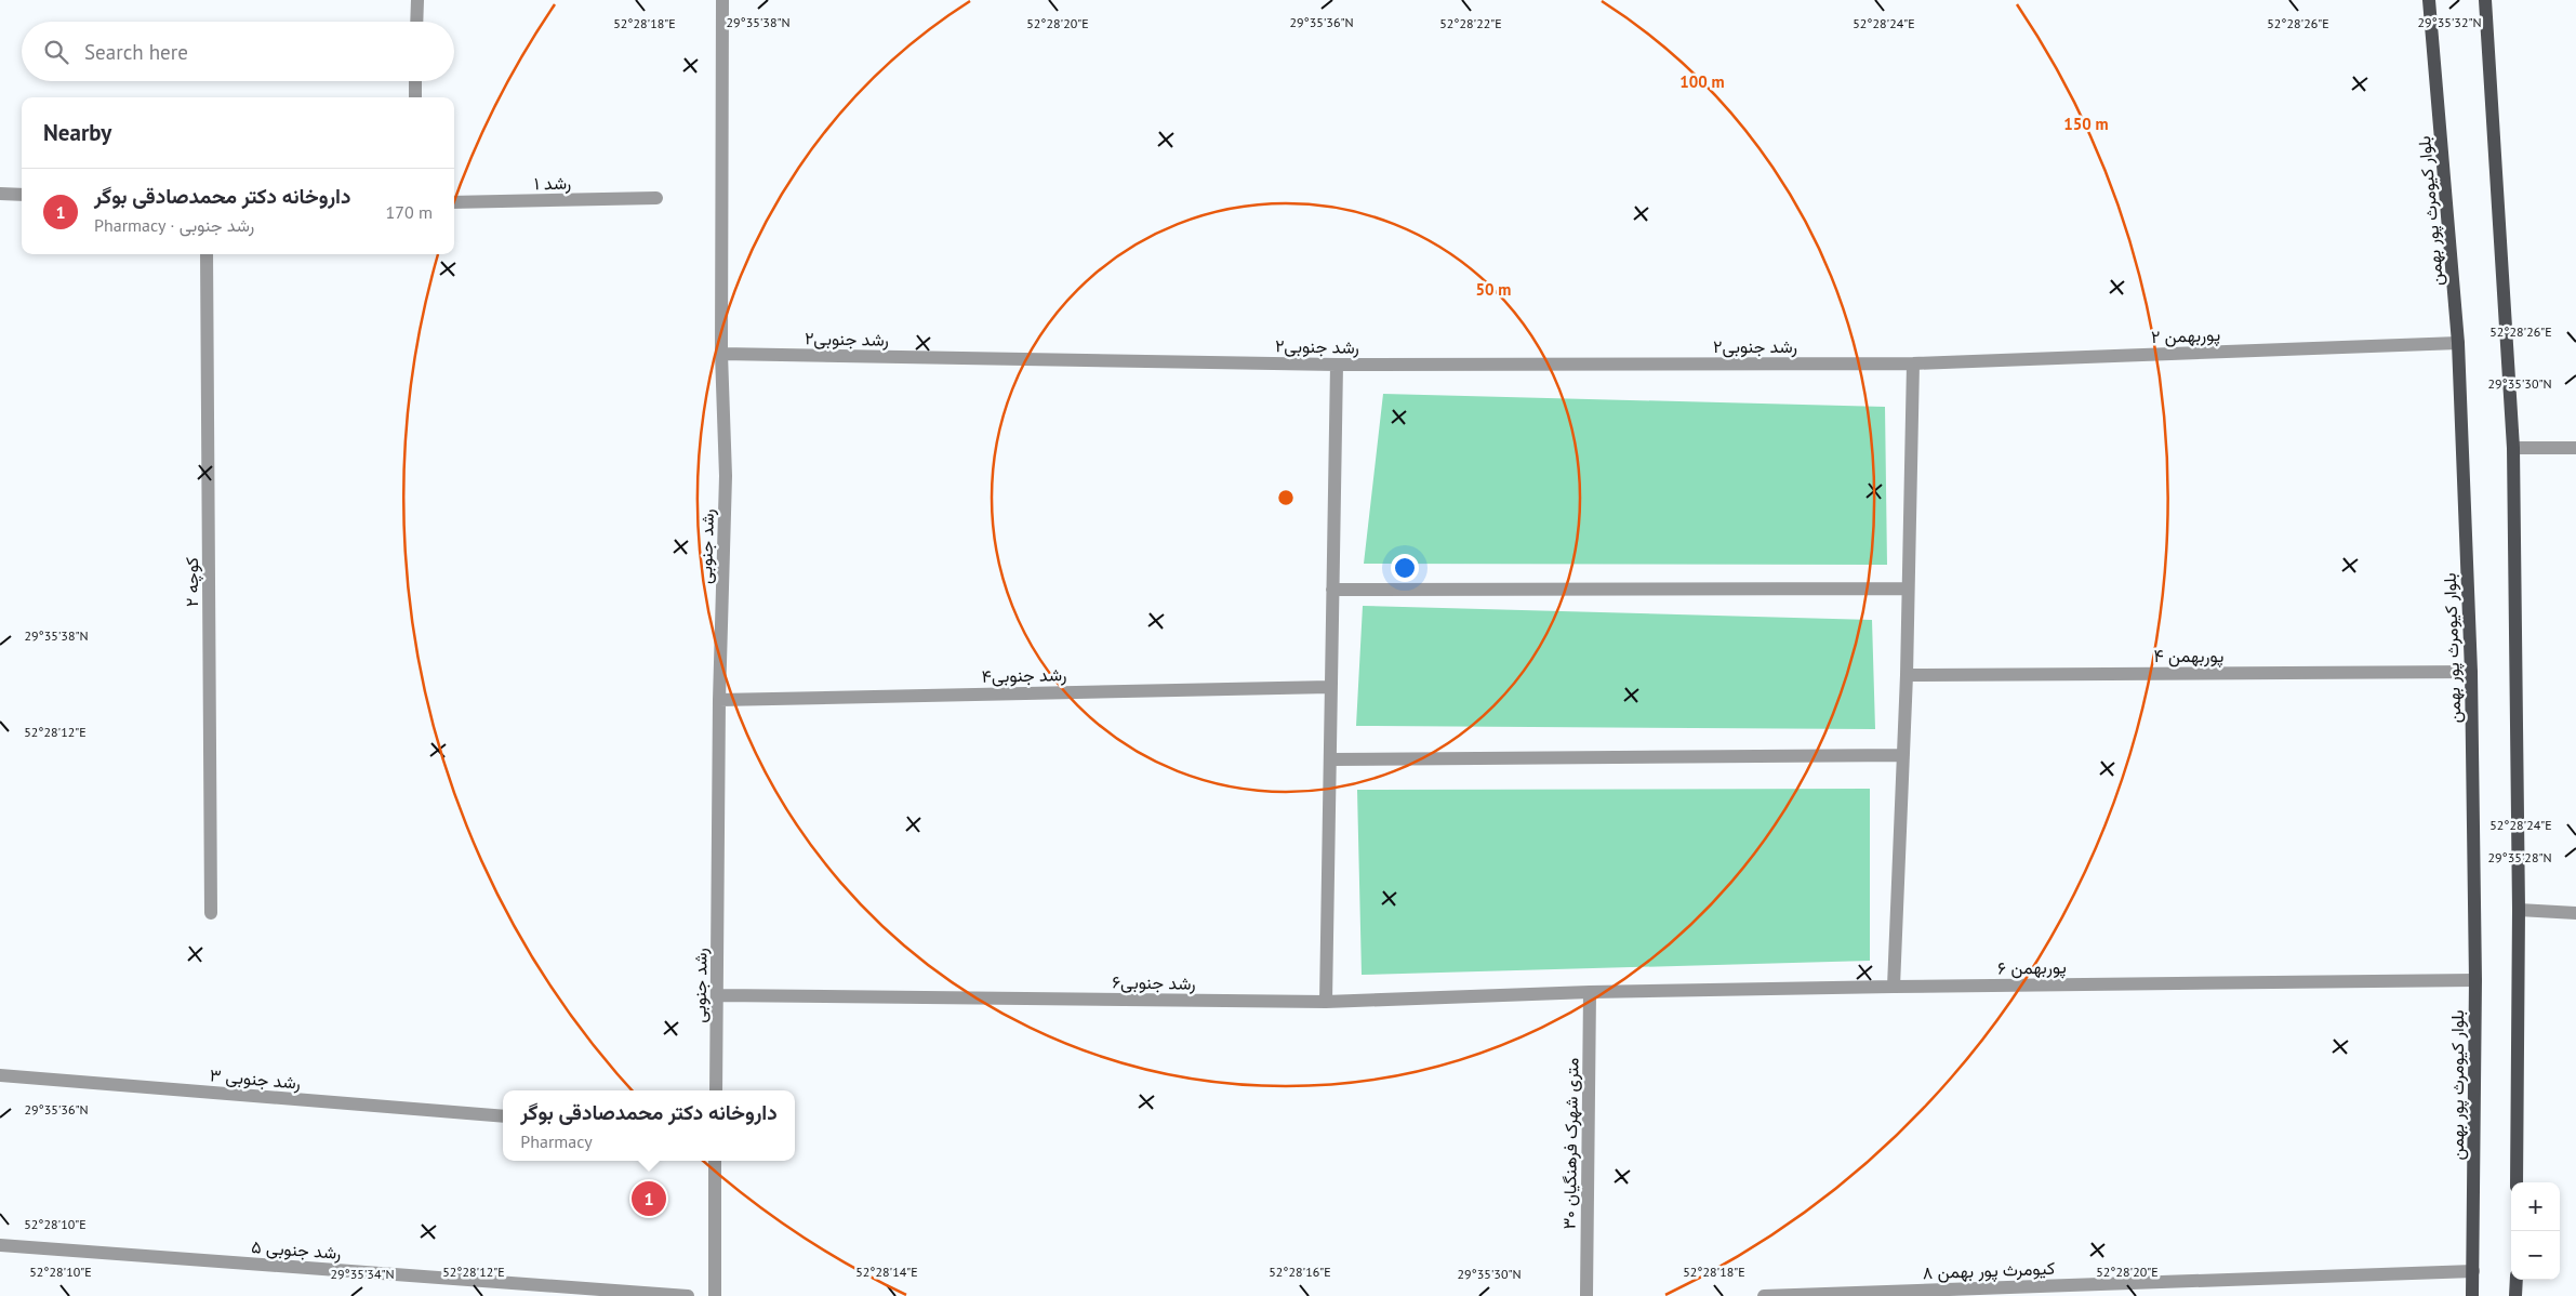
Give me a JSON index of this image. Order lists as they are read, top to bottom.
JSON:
{
  "streets": {
    "main road": ["بلوار کیومرث پور بهمن"],
    "street": [
      "رشد ۱",
      "پوربهمن ۲",
      "رشد جنوبی۲",
      "رشد جنوبی",
      "کوچه ۲",
      "پوربهمن ۴",
      "رشد جنوبی۴",
      "پوربهمن ۶",
      "رشد جنوبی۶",
      "رشد جنوبی ۳",
      "۳۰ متری شهرک فرهنگیان",
      "رشد جنوبی ۵",
      "کیومرث پور بهمن ۸"
    ]
  },
  "crossings": [
    ["بلوار کیومرث پور بهمن", "پوربهمن ۲"],
    ["بلوار کیومرث پور بهمن", "پوربهمن ۴"],
    ["بلوار کیومرث پور بهمن", "پوربهمن ۶"],
    ["بلوار کیومرث پور بهمن", "کیومرث پور بهمن ۸"],
    ["پوربهمن ۲", "رشد جنوبی۲"],
    ["رشد جنوبی۲", "رشد جنوبی"],
    ["رشد جنوبی", "رشد جنوبی۴"],
    ["رشد جنوبی", "رشد جنوبی۶"],
    ["پوربهمن ۶", "رشد جنوبی۶"],
    ["پوربهمن ۶", "۳۰ متری شهرک فرهنگیان"],
    ["رشد جنوبی۶", "۳۰ متری شهرک فرهنگیان"]
  ],
  "page": {
    "search": "Search here",
    "heading": "Nearby",
    "list": [
      {
        "mark": "1",
        "name": "داروخانه دکتر محمدصادقی بوگر",
        "note": "Pharmacy · رشد جنوبی",
        "value": "170 m"
      }
    ],
    "popup": ["داروخانه دکتر محمدصادقی بوگر", "Pharmacy"],
    "pins": "1",
    "map_buttons": ["+", "−"]
  },
  "coordinates": [
    "29°35'38\"N",
    "29°35'36\"N",
    "29°35'32\"N",
    "52°28'18\"E",
    "52°28'20\"E",
    "52°28'22\"E",
    "52°28'24\"E",
    "52°28'26\"E",
    "29°35'30\"N",
    "52°28'12\"E",
    "29°35'28\"N",
    "52°28'10\"E",
    "52°28'14\"E",
    "52°28'16\"E",
    "29°35'34\"N"
  ],
  "rings": ["100 m", "150 m", "50 m"]
}
